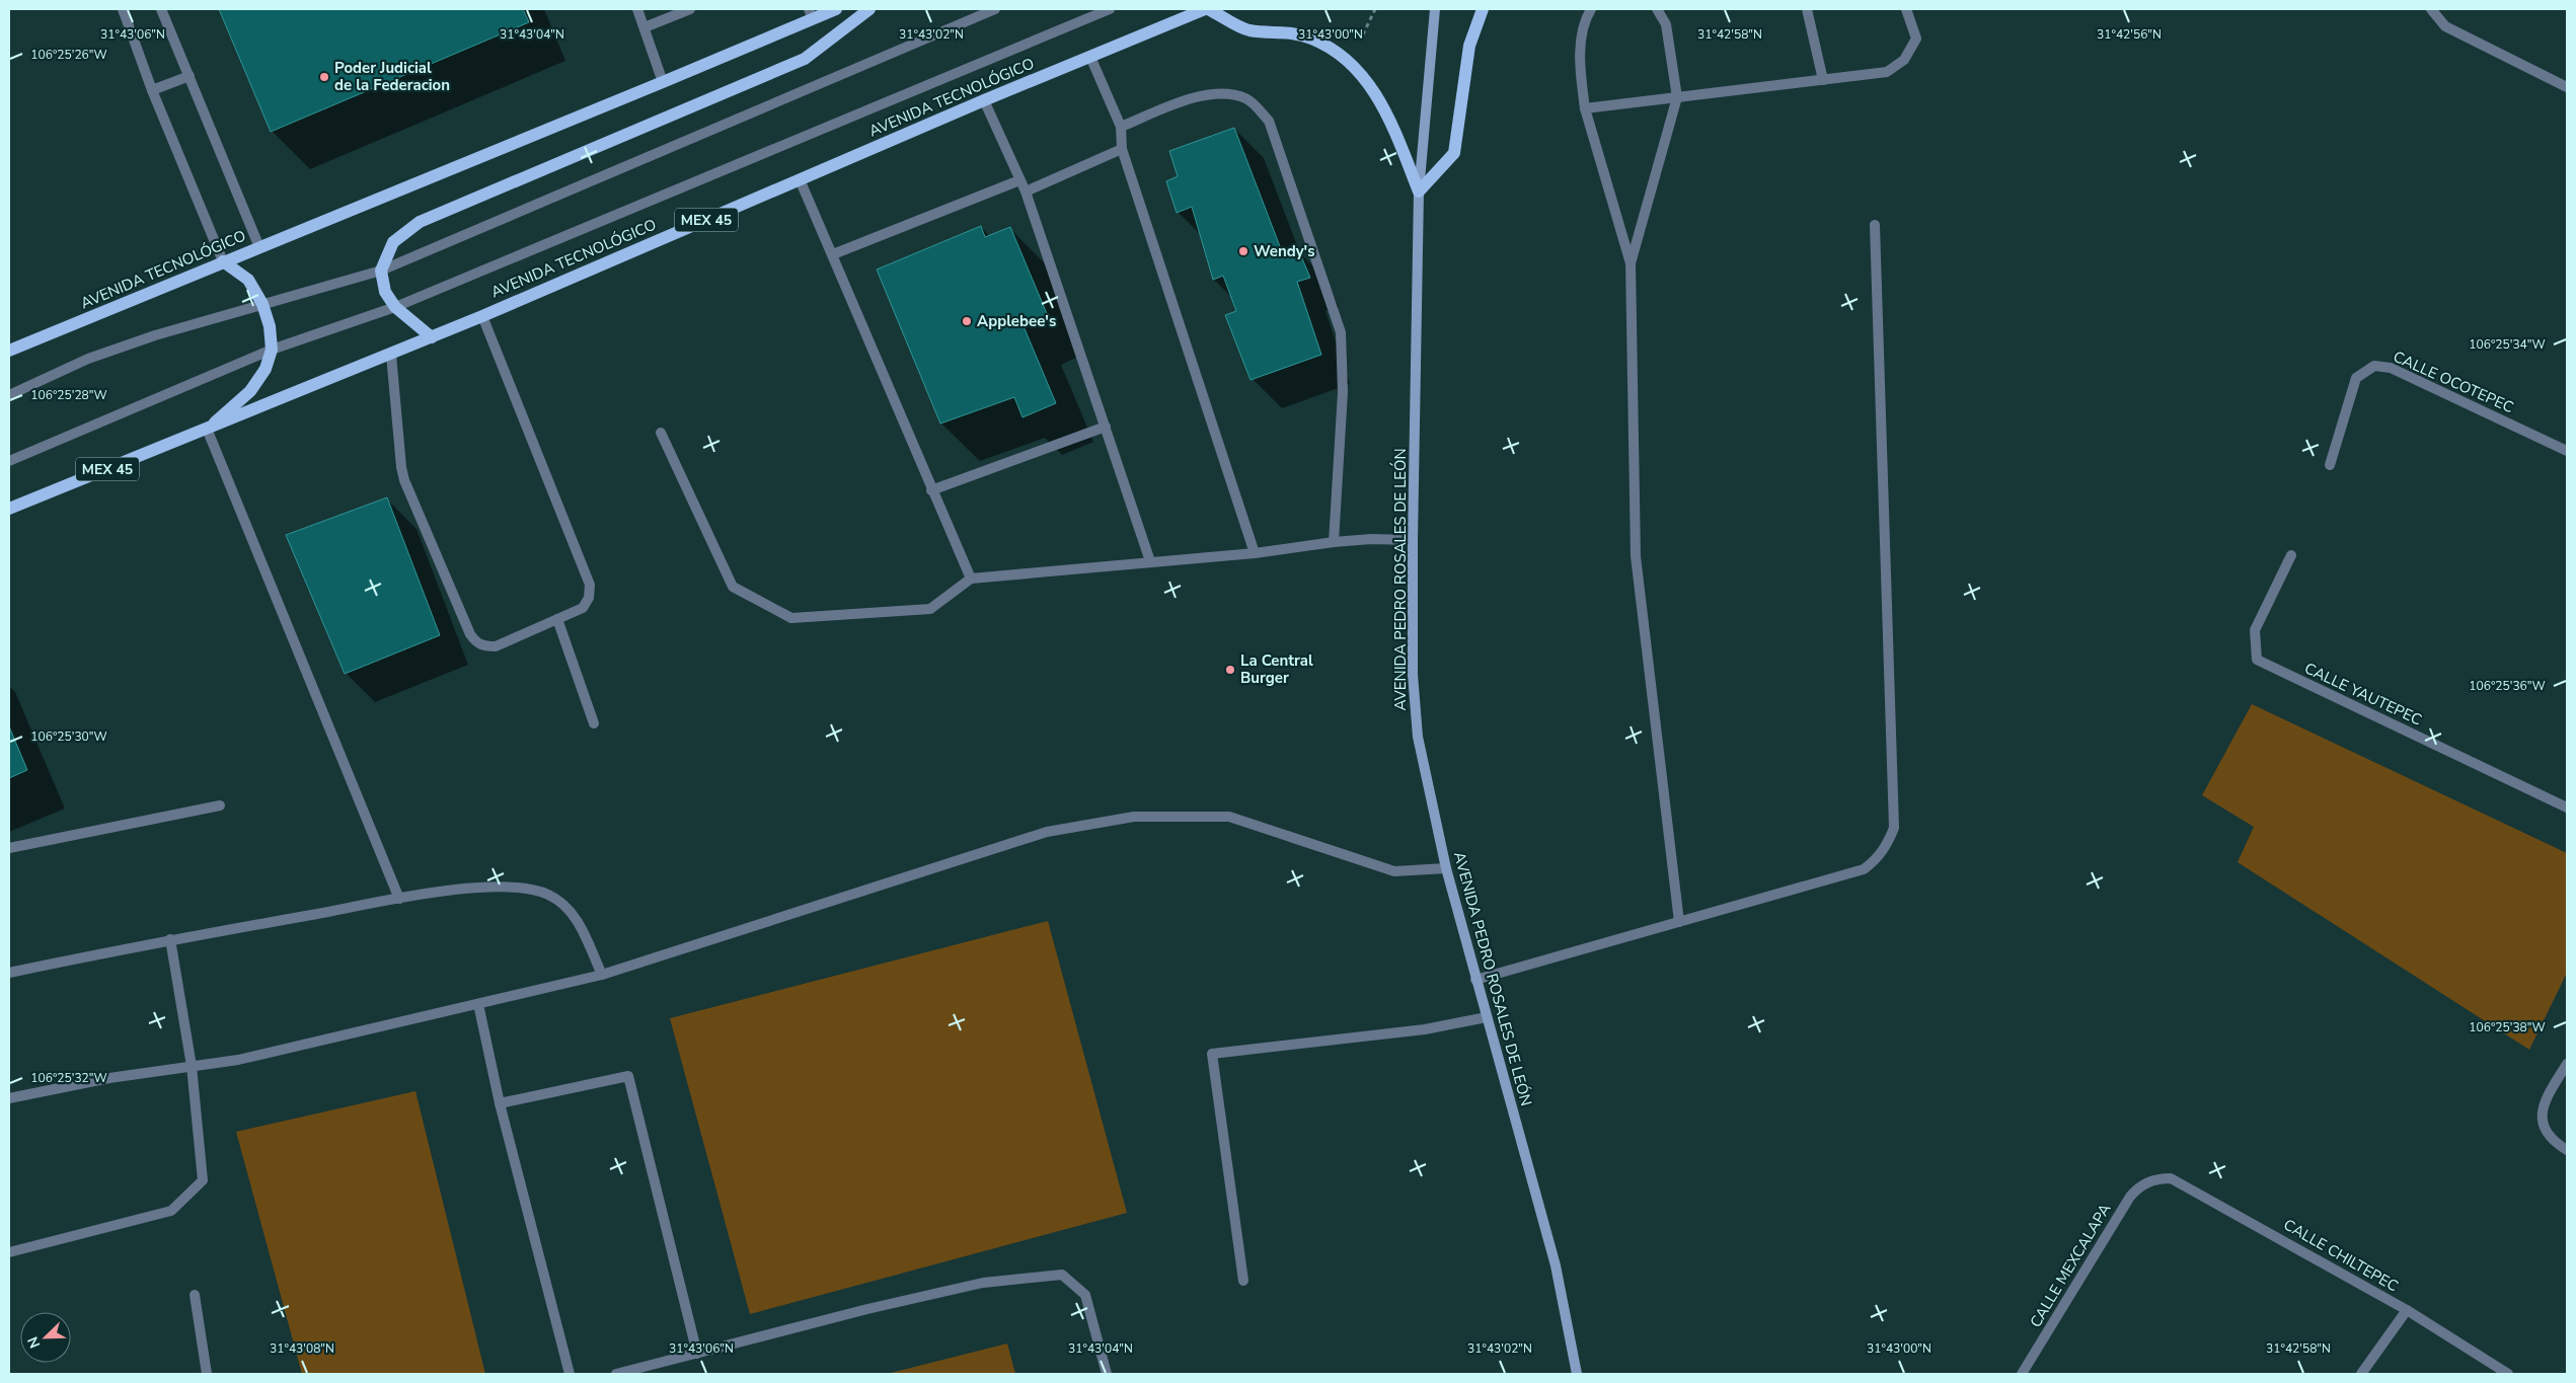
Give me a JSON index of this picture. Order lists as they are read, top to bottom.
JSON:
{
  "streets": {
    "main road": ["AVENIDA TECNOLÓGICO", "MEX 45", "AVENIDA PEDRO ROSALES DE LEÓN"],
    "street": [
      "CALLE OCOTEPEC",
      "CALLE YAUTEPEC",
      "CALLE CHILTEPEC",
      "CALLE MEXCALAPA"
    ]
  },
  "crossings": [
    ["CALLE CHILTEPEC", "CALLE MEXCALAPA"]
  ],
  "places": [
    "Poder Judicial de la Federacion",
    "Wendy's",
    "Applebee's",
    "La Central Burger"
  ],
  "north": "bottom left",
  "coordinates": [
    "31°43'06\"N",
    "31°43'04\"N",
    "31°43'02\"N",
    "31°43'00\"N",
    "31°42'58\"N",
    "31°42'56\"N",
    "106°25'26\"W",
    "106°25'34\"W",
    "106°25'28\"W",
    "106°25'36\"W",
    "106°25'30\"W",
    "106°25'38\"W",
    "106°25'32\"W",
    "31°43'08\"N"
  ]
}
